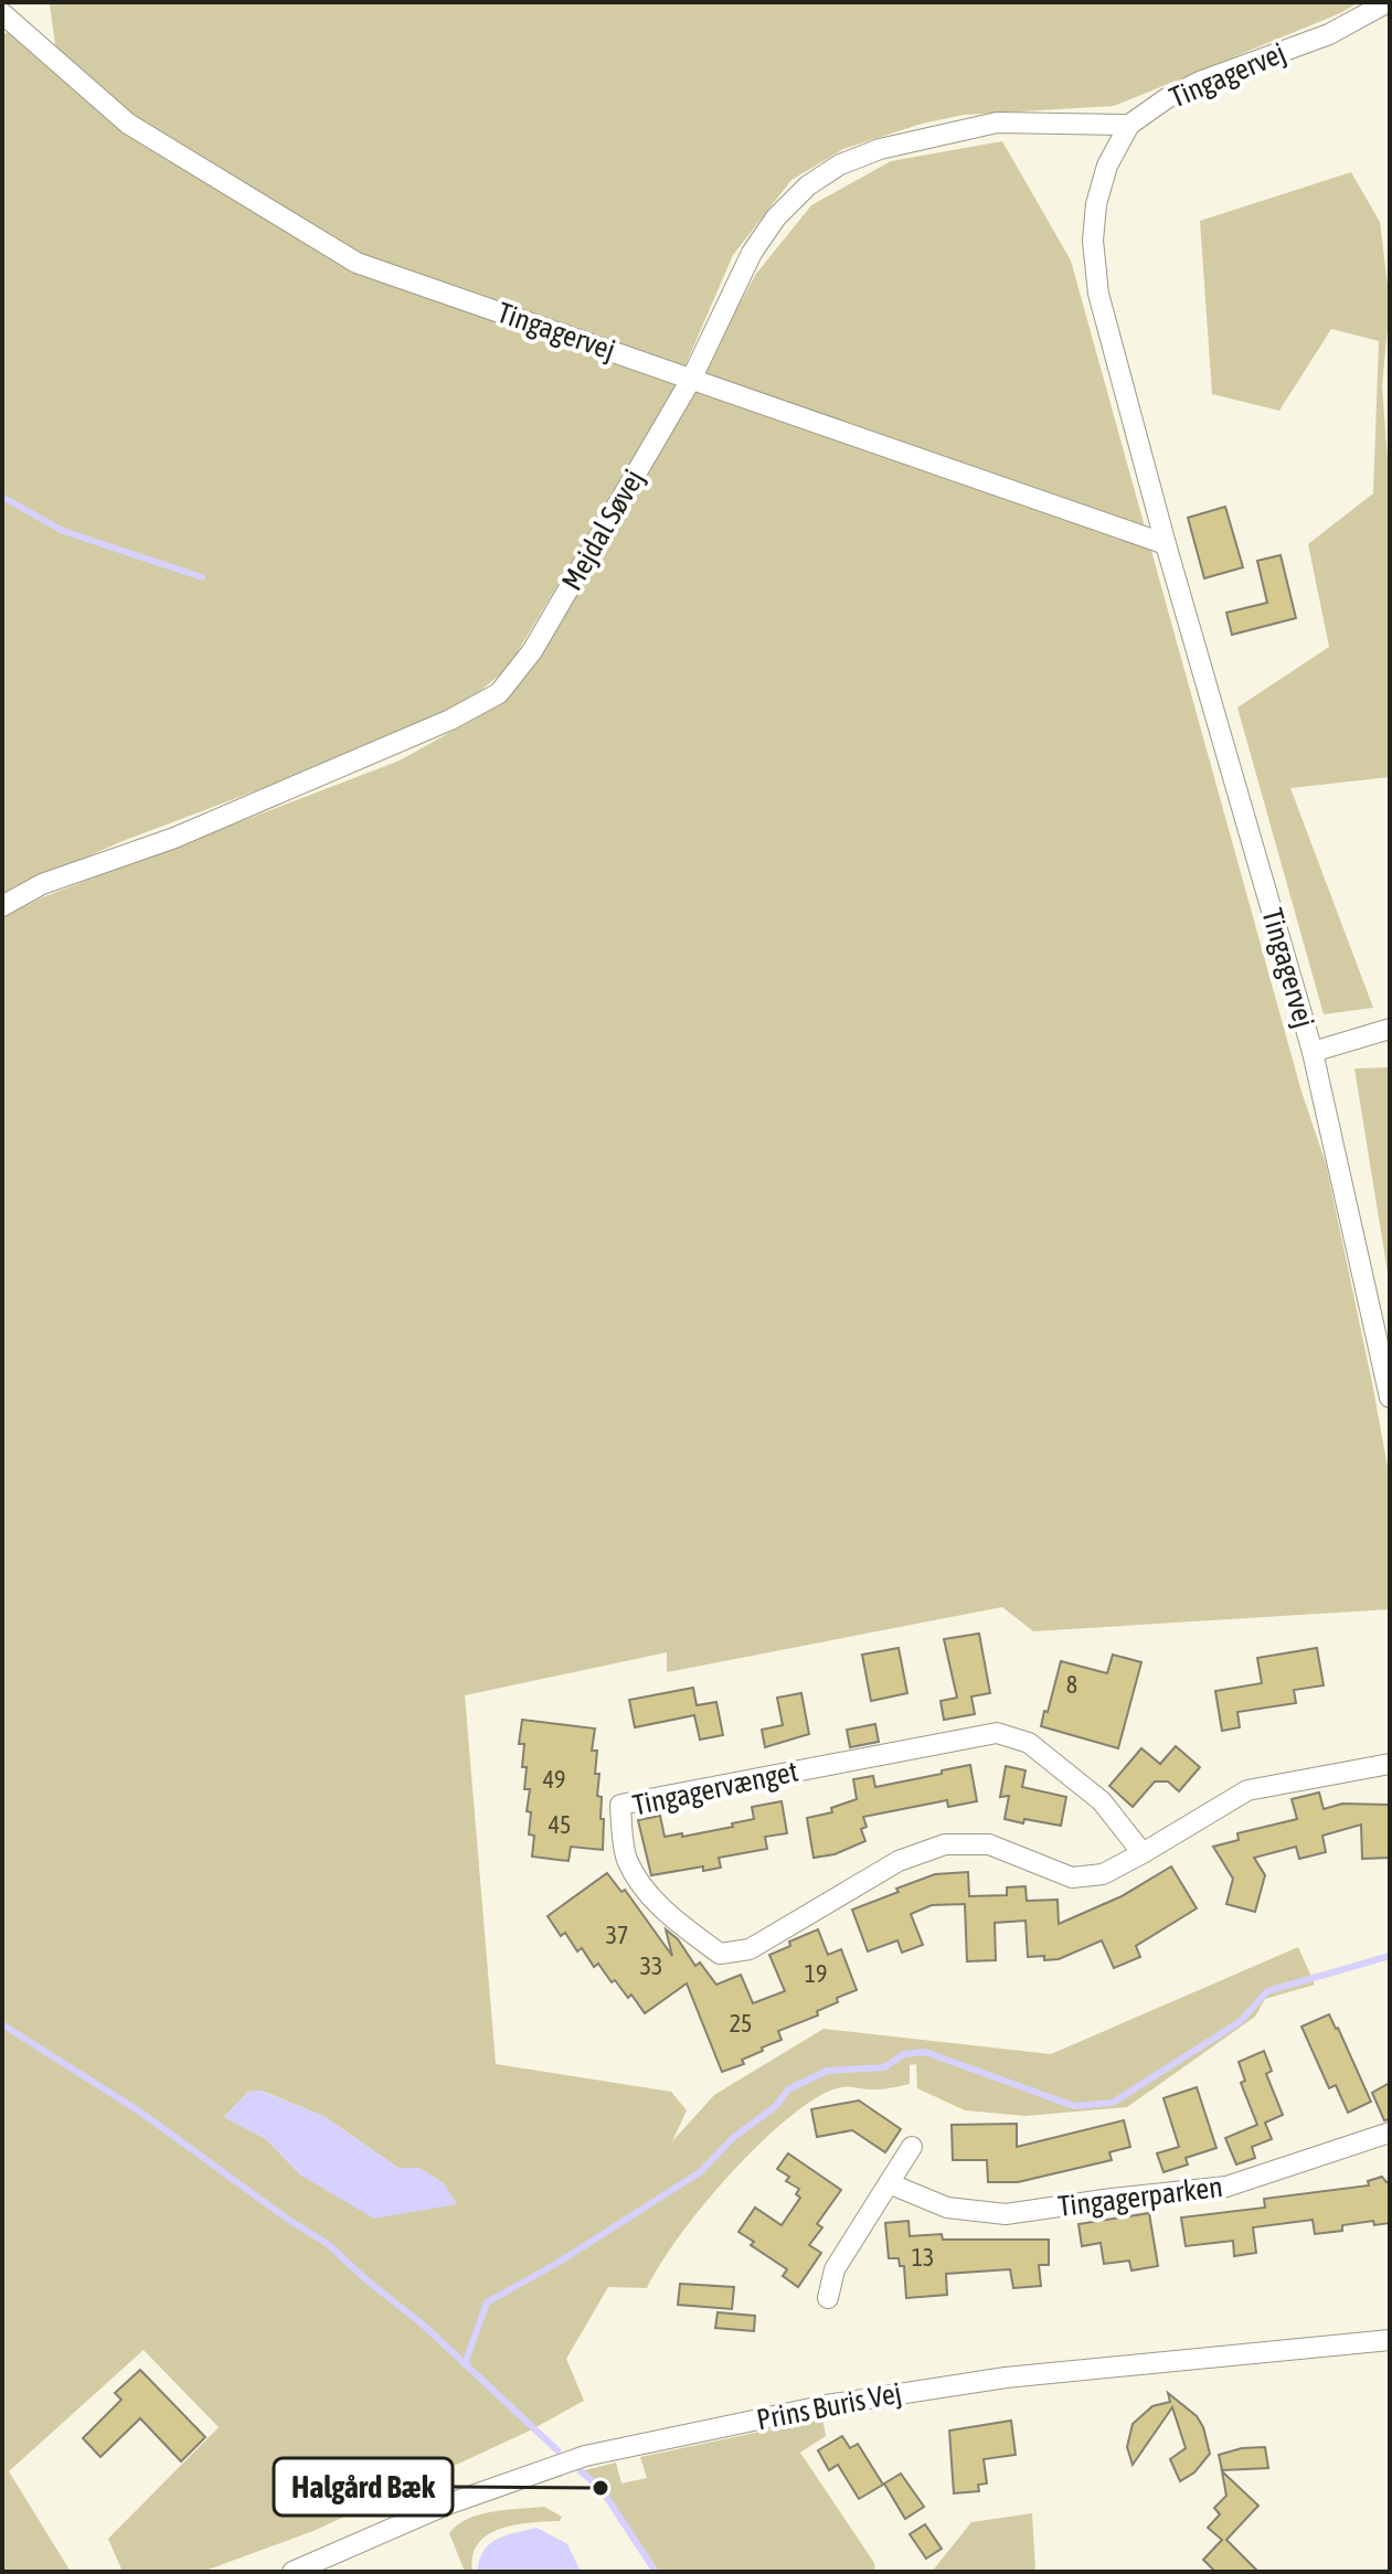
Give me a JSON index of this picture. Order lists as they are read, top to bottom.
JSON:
{
  "streets": {
    "street": [
      "Tingagervej",
      "Mejdal Søvej",
      "Tingagervænget",
      "Tingagerparken",
      "Prins Buris Vej"
    ]
  },
  "crossings": [
    ["Tingagervej", "Mejdal Søvej"]
  ],
  "places": ["Halgård Bæk"],
  "house_numbers": [
    "8",
    "49",
    "45",
    "37",
    "33",
    "19",
    "25",
    "13"
  ]
}
